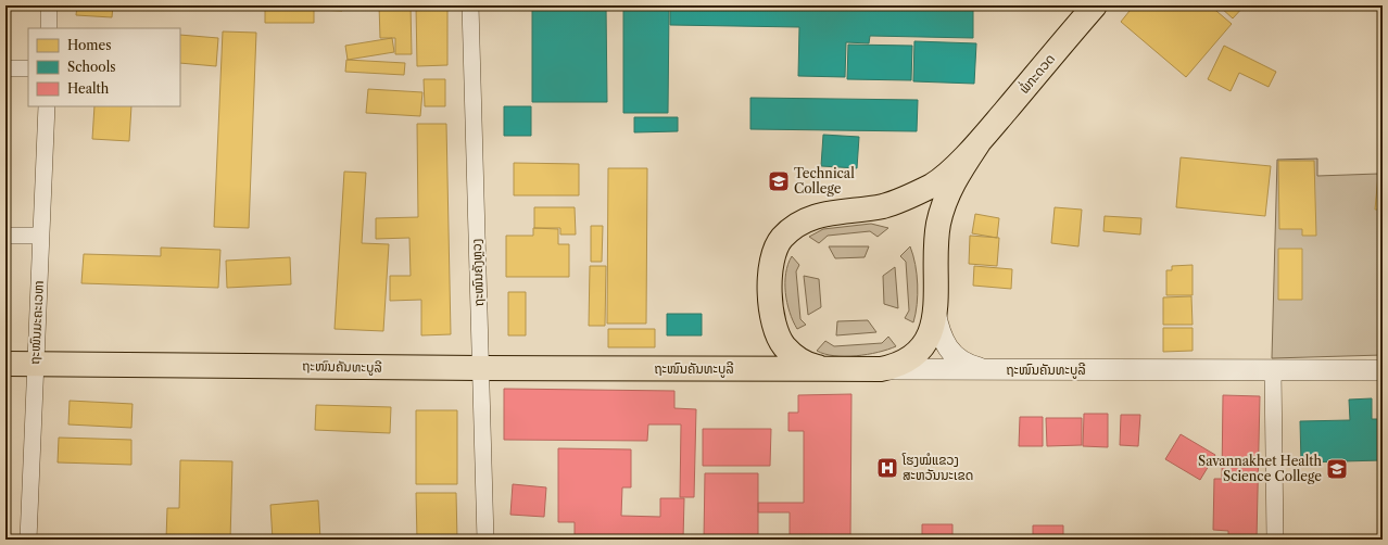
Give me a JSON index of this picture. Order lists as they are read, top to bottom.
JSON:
{
  "streets": {
    "main road": ["ພໍ່ກະດວດ", "ຖະໜົນຄັນທະບູລີ"],
    "street": ["ຖະໜົນຄັງຫຼວງ", "ຖະໜົນມະຄະເວຫາ"]
  },
  "crossings": [
    ["ຖະໜົນຄັງຫຼວງ", "ຖະໜົນຄັນທະບູລີ"],
    ["ຖະໜົນມະຄະເວຫາ", "ຖະໜົນຄັນທະບູລີ"]
  ],
  "places": {
    "school or university": ["Technical College", "Savannakhet Health Science College"],
    "hospital": ["ໂຮງໝໍແຂວງ ສະຫວັນນະເຂດ"]
  },
  "legend": ["Homes", "Schools", "Health"]
}
